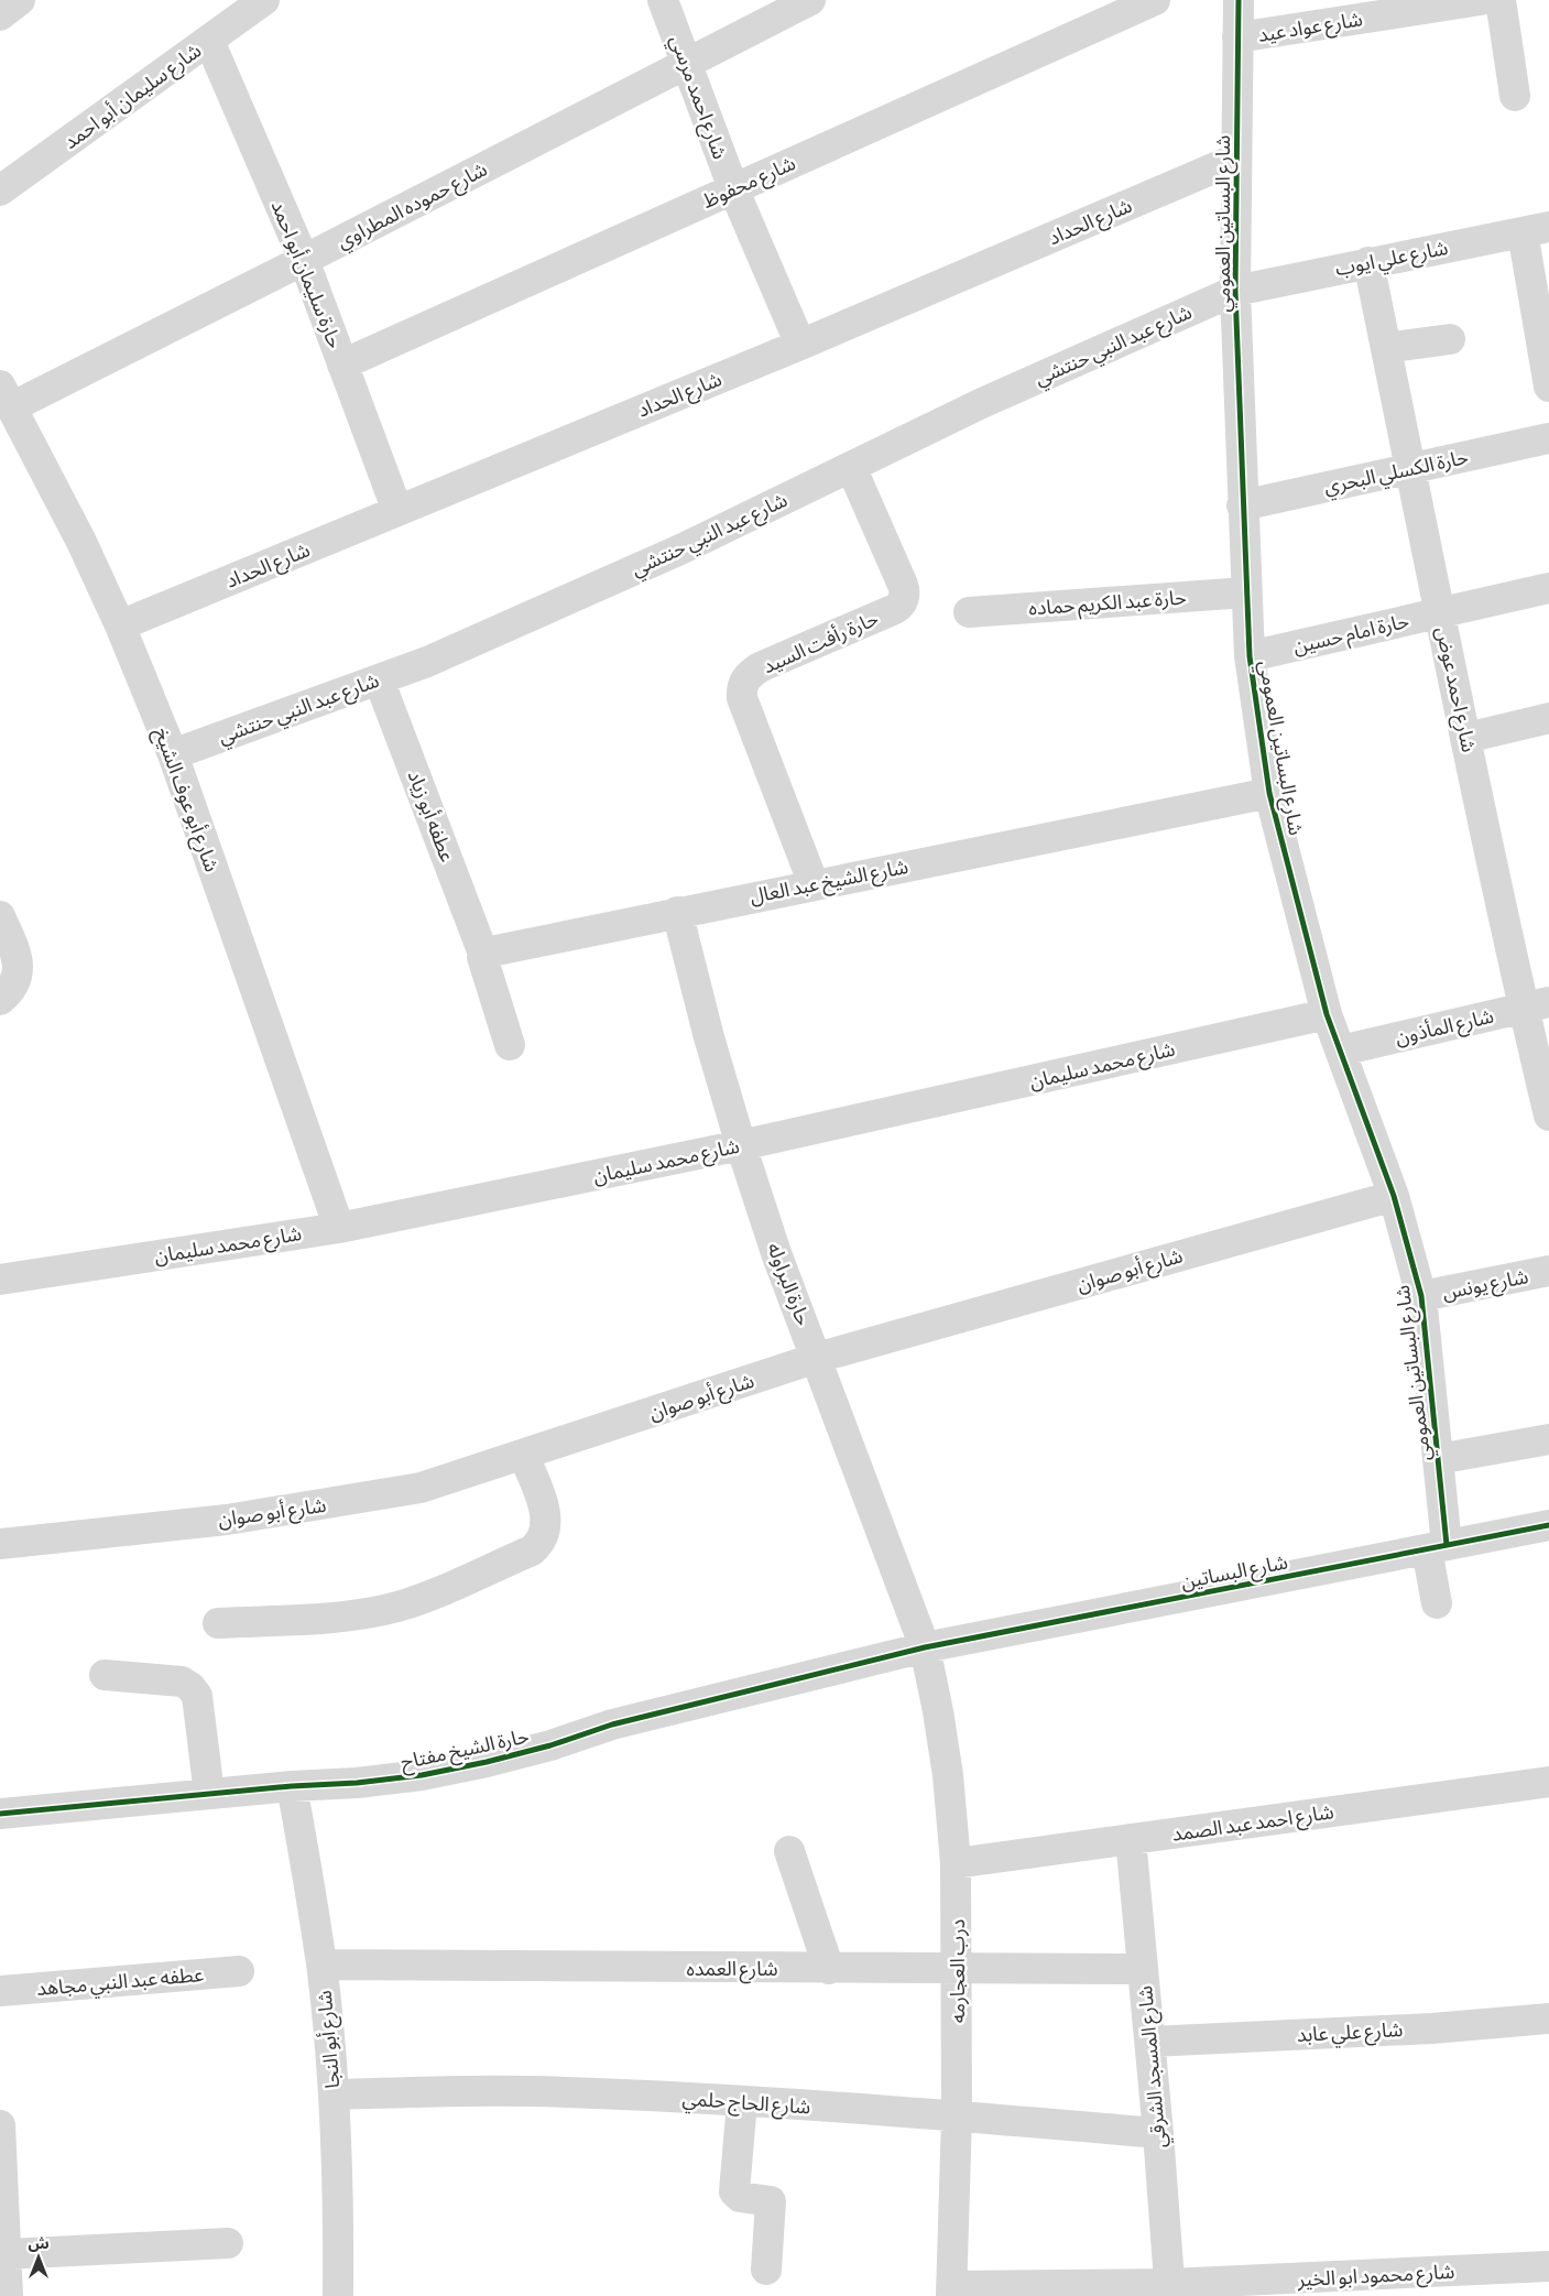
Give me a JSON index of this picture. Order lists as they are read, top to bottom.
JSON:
{
  "streets": {
    "street": [
      "شارع عواد عيد",
      "شارع سليمان أبو احمد",
      "شارع احمد مرسي",
      "شارع محفوظ",
      "شارع حموده المطراوي",
      "شارع الحداد",
      "شارع البساتين العمومي",
      "شارع علي ايوب",
      "حارة سليمان أبو احمد",
      "شارع عبد النبي حنتشي",
      "حارة الكسلي البحري",
      "حارة عبد الكريم حماده",
      "حارة امام حسين",
      "حارة رأفت السيد",
      "شارع احمد عوض",
      "شارع أبو عوف الشيخ",
      "عطفه أبو زياد",
      "شارع الشيخ عبد العال",
      "شارع المأذون",
      "شارع محمد سليمان",
      "شارع أبو صوان",
      "حارة البراوله",
      "شارع يونس",
      "شارع البساتين",
      "حارة الشيخ مفتاح",
      "شارع احمد عبد الصمد",
      "شارع العمده",
      "درب العجارمه",
      "عطفه عبد النبي مجاهد",
      "شارع علي عابد",
      "شارع أبو النجا",
      "شارع المسجد الشرقي",
      "شارع الحاج حلمي",
      "شارع محمود ابو الخير"
    ]
  },
  "crossings": [
    ["شارع عواد عيد", "شارع البساتين العمومي"],
    ["شارع سليمان أبو احمد", "حارة سليمان أبو احمد"],
    ["شارع احمد مرسي", "شارع محفوظ"],
    ["شارع احمد مرسي", "شارع حموده المطراوي"],
    ["شارع احمد مرسي", "شارع الحداد"],
    ["شارع محفوظ", "حارة سليمان أبو احمد"],
    ["شارع حموده المطراوي", "حارة سليمان أبو احمد"],
    ["شارع حموده المطراوي", "شارع أبو عوف الشيخ"],
    ["شارع الحداد", "شارع البساتين العمومي"],
    ["شارع الحداد", "حارة سليمان أبو احمد"],
    ["شارع الحداد", "شارع أبو عوف الشيخ"],
    ["شارع البساتين العمومي", "شارع علي ايوب"],
    ["شارع البساتين العمومي", "شارع عبد النبي حنتشي"],
    ["شارع البساتين العمومي", "حارة الكسلي البحري"],
    ["شارع البساتين العمومي", "حارة عبد الكريم حماده"],
    ["شارع البساتين العمومي", "حارة امام حسين"],
    ["شارع البساتين العمومي", "شارع الشيخ عبد العال"],
    ["شارع البساتين العمومي", "شارع المأذون"],
    ["شارع البساتين العمومي", "شارع محمد سليمان"],
    ["شارع البساتين العمومي", "شارع أبو صوان"],
    ["شارع البساتين العمومي", "شارع يونس"],
    ["شارع البساتين العمومي", "شارع البساتين"],
    ["شارع علي ايوب", "شارع عبد النبي حنتشي"],
    ["شارع علي ايوب", "شارع احمد عوض"],
    ["شارع عبد النبي حنتشي", "حارة رأفت السيد"],
    ["شارع عبد النبي حنتشي", "شارع أبو عوف الشيخ"],
    ["شارع عبد النبي حنتشي", "عطفه أبو زياد"],
    ["حارة الكسلي البحري", "شارع احمد عوض"],
    ["حارة امام حسين", "شارع احمد عوض"],
    ["حارة رأفت السيد", "شارع الشيخ عبد العال"],
    ["شارع احمد عوض", "شارع المأذون"],
    ["شارع أبو عوف الشيخ", "شارع محمد سليمان"],
    ["عطفه أبو زياد", "شارع الشيخ عبد العال"],
    ["شارع الشيخ عبد العال", "حارة البراوله"],
    ["شارع محمد سليمان", "حارة البراوله"],
    ["شارع أبو صوان", "حارة البراوله"],
    ["حارة البراوله", "شارع البساتين"],
    ["حارة البراوله", "حارة الشيخ مفتاح"],
    ["حارة البراوله", "درب العجارمه"],
    ["شارع البساتين", "حارة الشيخ مفتاح"],
    ["شارع البساتين", "درب العجارمه"],
    ["حارة الشيخ مفتاح", "درب العجارمه"],
    ["حارة الشيخ مفتاح", "شارع أبو النجا"],
    ["شارع احمد عبد الصمد", "درب العجارمه"],
    ["شارع احمد عبد الصمد", "شارع المسجد الشرقي"],
    ["شارع العمده", "درب العجارمه"],
    ["شارع العمده", "شارع أبو النجا"],
    ["شارع العمده", "شارع المسجد الشرقي"],
    ["درب العجارمه", "شارع الحاج حلمي"],
    ["درب العجارمه", "شارع محمود ابو الخير"],
    ["شارع علي عابد", "شارع المسجد الشرقي"],
    ["شارع أبو النجا", "شارع الحاج حلمي"],
    ["شارع المسجد الشرقي", "شارع الحاج حلمي"],
    ["شارع المسجد الشرقي", "شارع محمود ابو الخير"]
  ],
  "north": "top"
}
